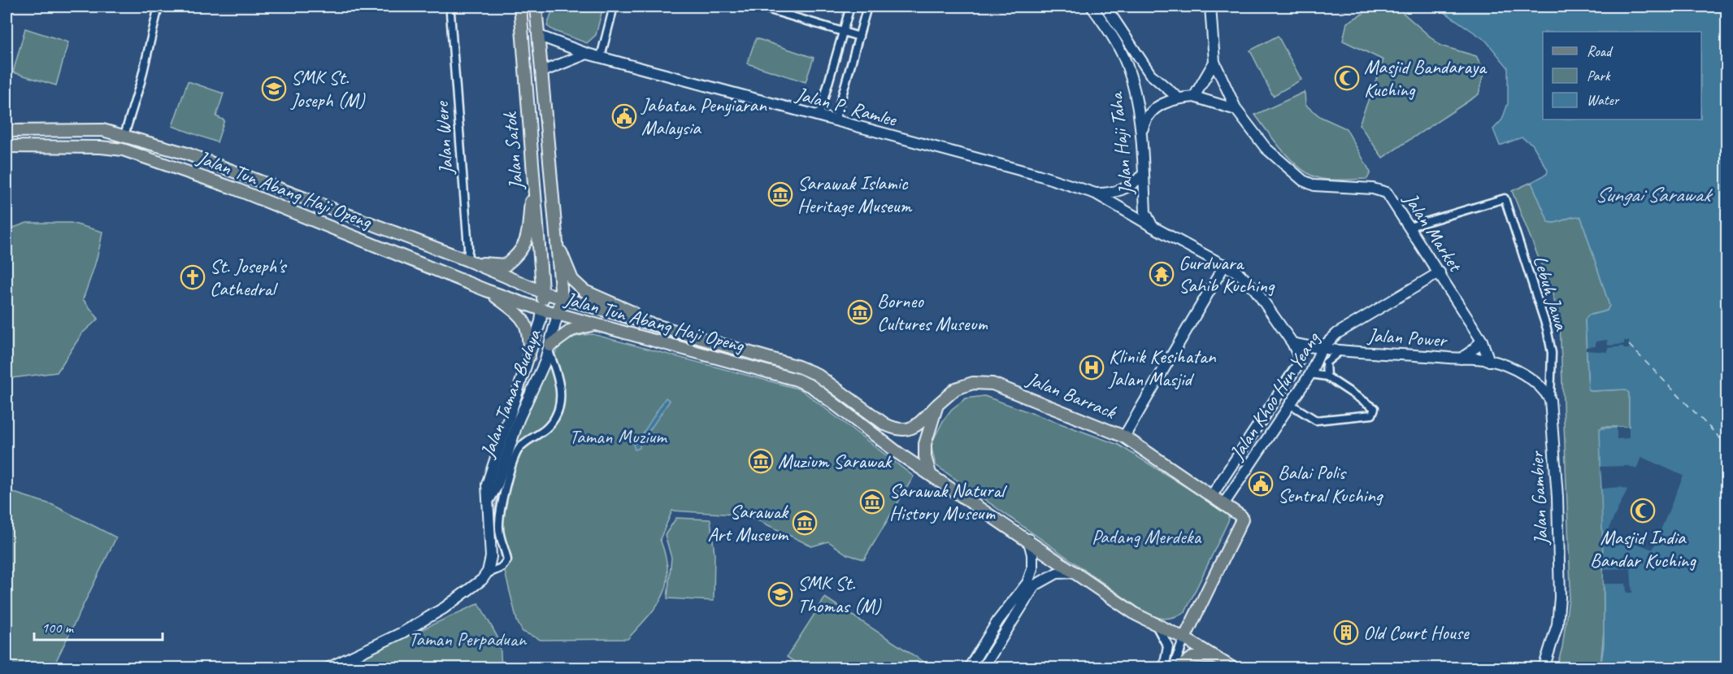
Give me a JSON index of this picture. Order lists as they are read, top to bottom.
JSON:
{
  "streets": {
    "main road": [
      "Jalan P. Ramlee",
      "Jalan Haji Taha",
      "Jalan Satok",
      "Jalan Tun Abang Haji Openg",
      "Jalan Market",
      "Jalan Power",
      "Jalan Taman Budaya",
      "Jalan Barrack",
      "Jalan Khoo Hun Yeang",
      "Jalan Gambier"
    ],
    "street": ["Jalan Were", "Lebuh Jawa"]
  },
  "crossings": [
    ["Jalan P. Ramlee", "Jalan Haji Taha"],
    ["Jalan P. Ramlee", "Jalan Satok"],
    ["Jalan P. Ramlee", "Jalan Power"],
    ["Jalan P. Ramlee", "Jalan Khoo Hun Yeang"],
    ["Jalan Were", "Jalan Tun Abang Haji Openg"],
    ["Jalan Satok", "Jalan Tun Abang Haji Openg"],
    ["Jalan Satok", "Jalan Taman Budaya"],
    ["Jalan Tun Abang Haji Openg", "Jalan Taman Budaya"],
    ["Jalan Tun Abang Haji Openg", "Jalan Barrack"],
    ["Jalan Market", "Lebuh Jawa"],
    ["Jalan Market", "Jalan Power"],
    ["Jalan Market", "Jalan Khoo Hun Yeang"],
    ["Lebuh Jawa", "Jalan Gambier"],
    ["Jalan Power", "Jalan Khoo Hun Yeang"],
    ["Jalan Barrack", "Jalan Khoo Hun Yeang"]
  ],
  "water": ["Sungai Sarawak"],
  "parks": ["Taman Muzium", "Padang Merdeka", "Taman Perpaduan"],
  "places": {
    "mosque": ["Masjid Bandaraya Kuching", "Masjid India Bandar Kuching"],
    "school or university": ["SMK St. Joseph (M)", "SMK St. Thomas (M)"],
    "public building": ["Jabatan Penyiaran Malaysia", "Balai Polis Sentral Kuching"],
    "museum": [
      "Sarawak Islamic Heritage Museum",
      "Borneo Cultures Museum",
      "Muzium Sarawak",
      "Sarawak Natural History Museum",
      "Sarawak Art Museum"
    ],
    "temple": ["Gurdwara Sahib Kuching"],
    "church": ["St. Joseph's Cathedral"],
    "hospital": ["Klinik Kesihatan Jalan Masjid"],
    "building": ["Old Court House"]
  },
  "legend": ["Road", "Park", "Water"],
  "scale_bar": "100 m"
}
